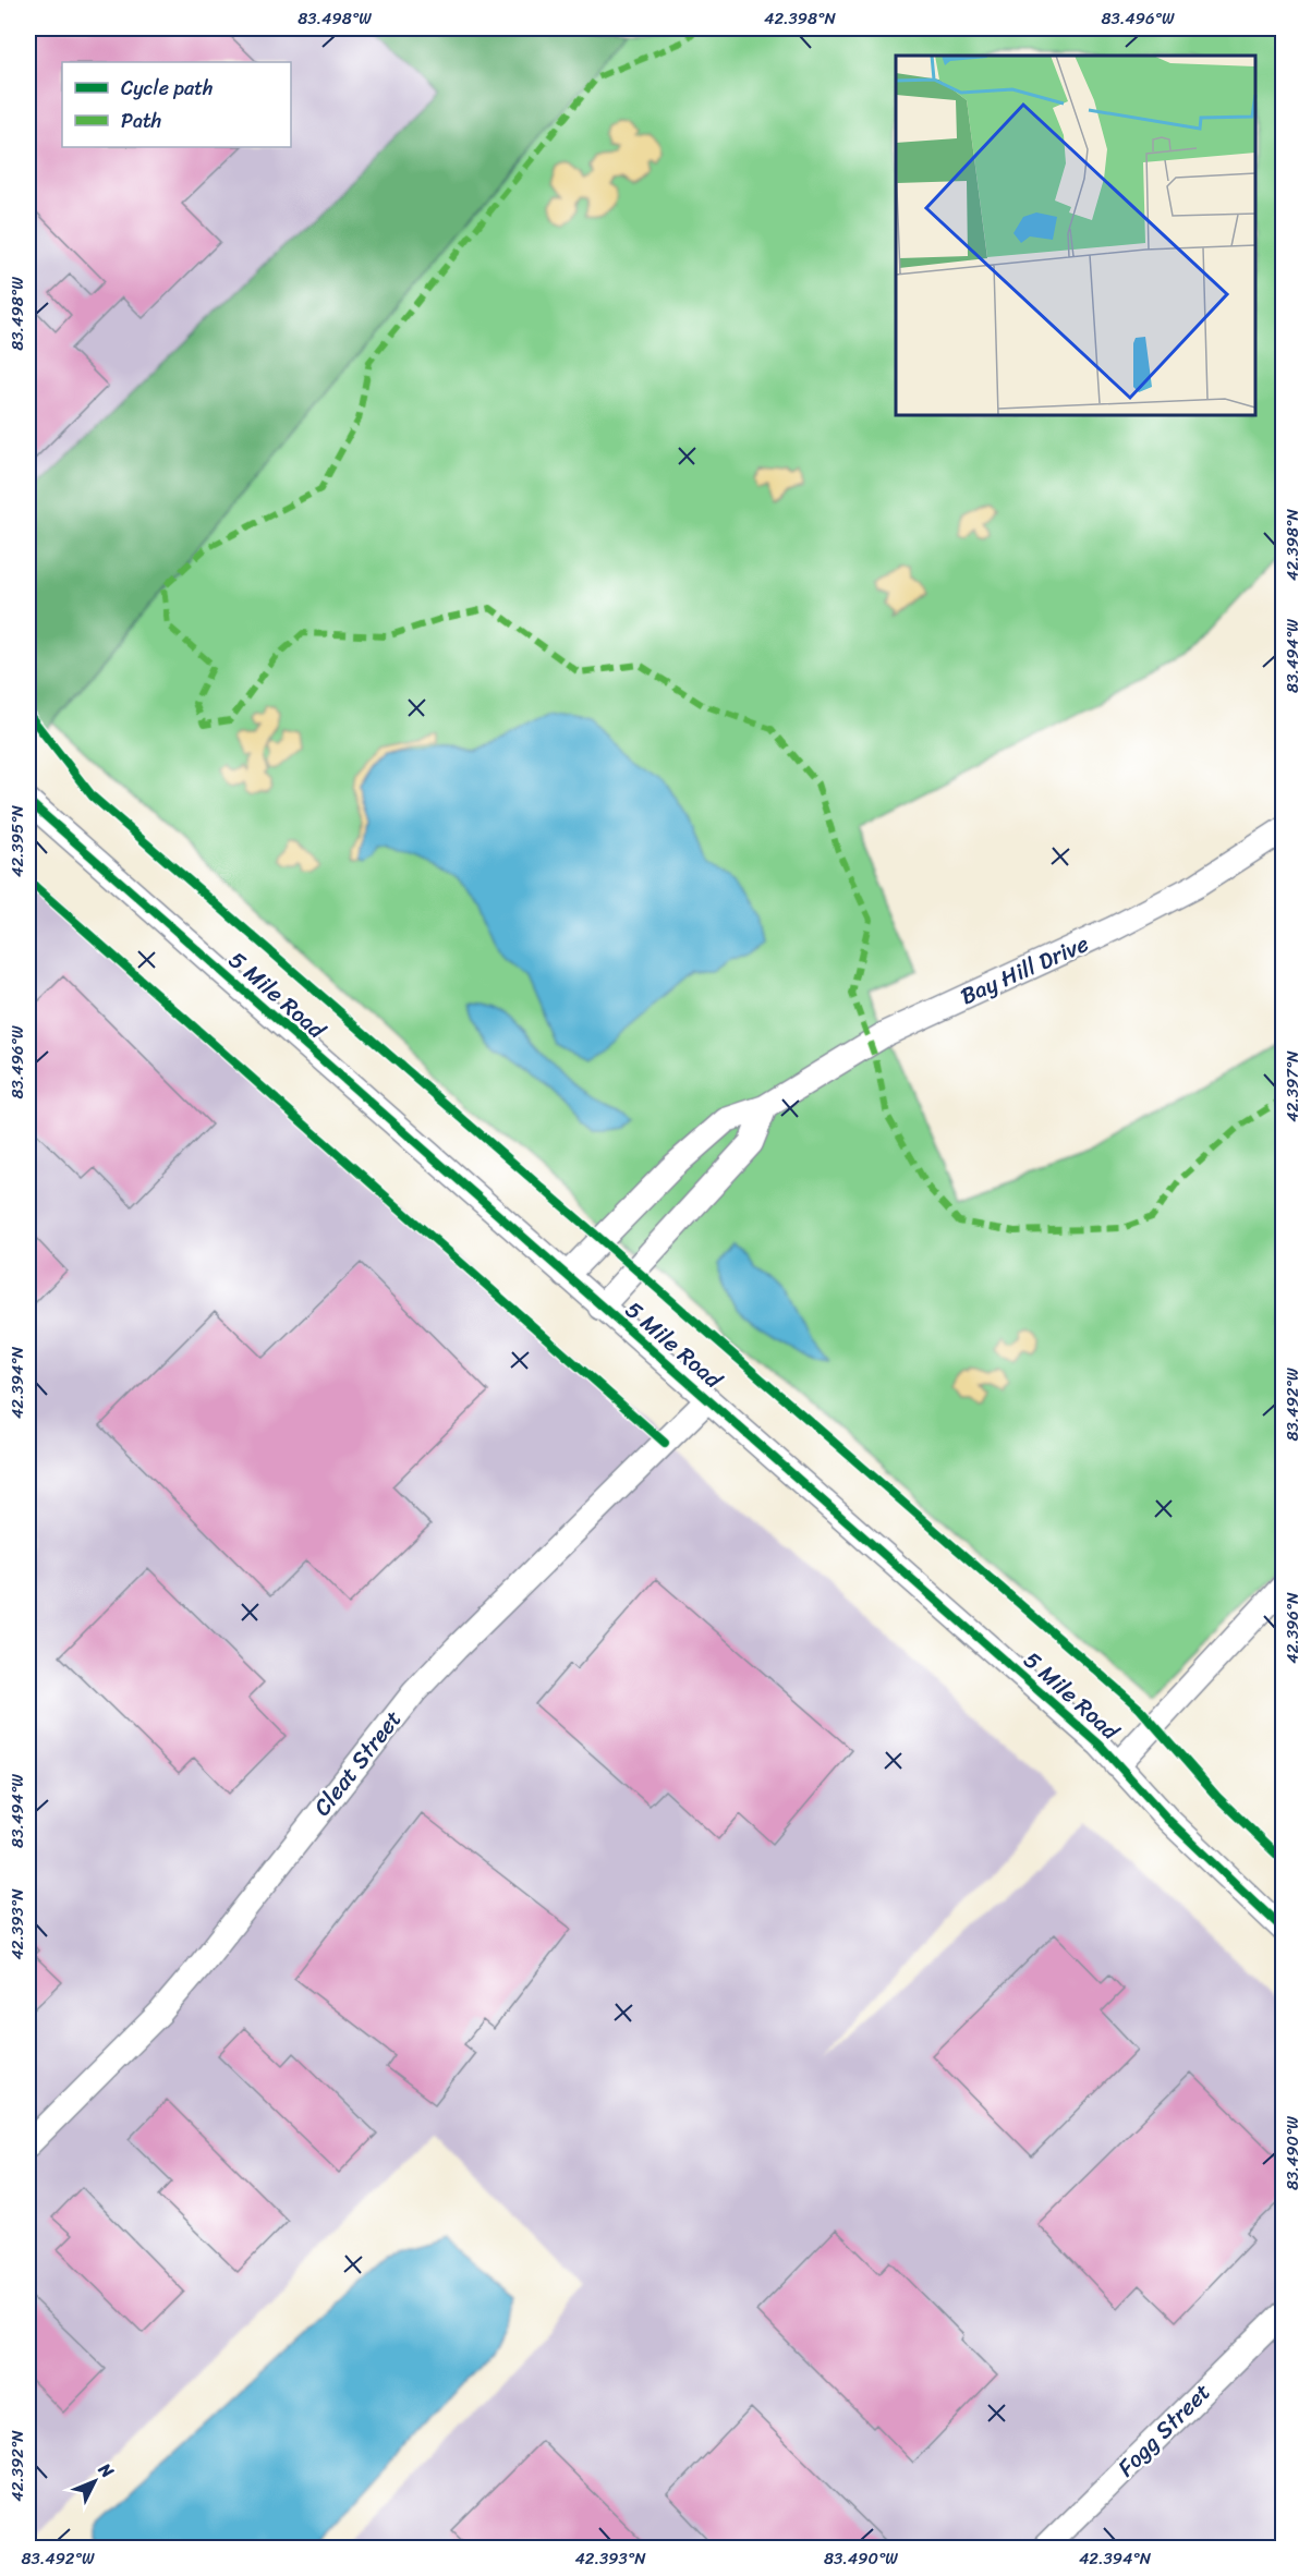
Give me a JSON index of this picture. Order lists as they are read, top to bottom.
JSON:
{
  "streets": {
    "street": [
      "Bay Hill Drive",
      "5 Mile Road",
      "Cleat Street",
      "Fogg Street"
    ]
  },
  "crossings": [
    ["Bay Hill Drive", "5 Mile Road"],
    ["5 Mile Road", "Cleat Street"]
  ],
  "legend": ["Cycle path", "Path"],
  "north": "top right",
  "coordinates": [
    "83.498°W",
    "42.398°N",
    "83.496°W",
    "83.494°W",
    "42.395°N",
    "42.397°N",
    "42.394°N",
    "83.492°W",
    "42.396°N",
    "42.393°N",
    "83.490°W",
    "42.392°N"
  ]
}
